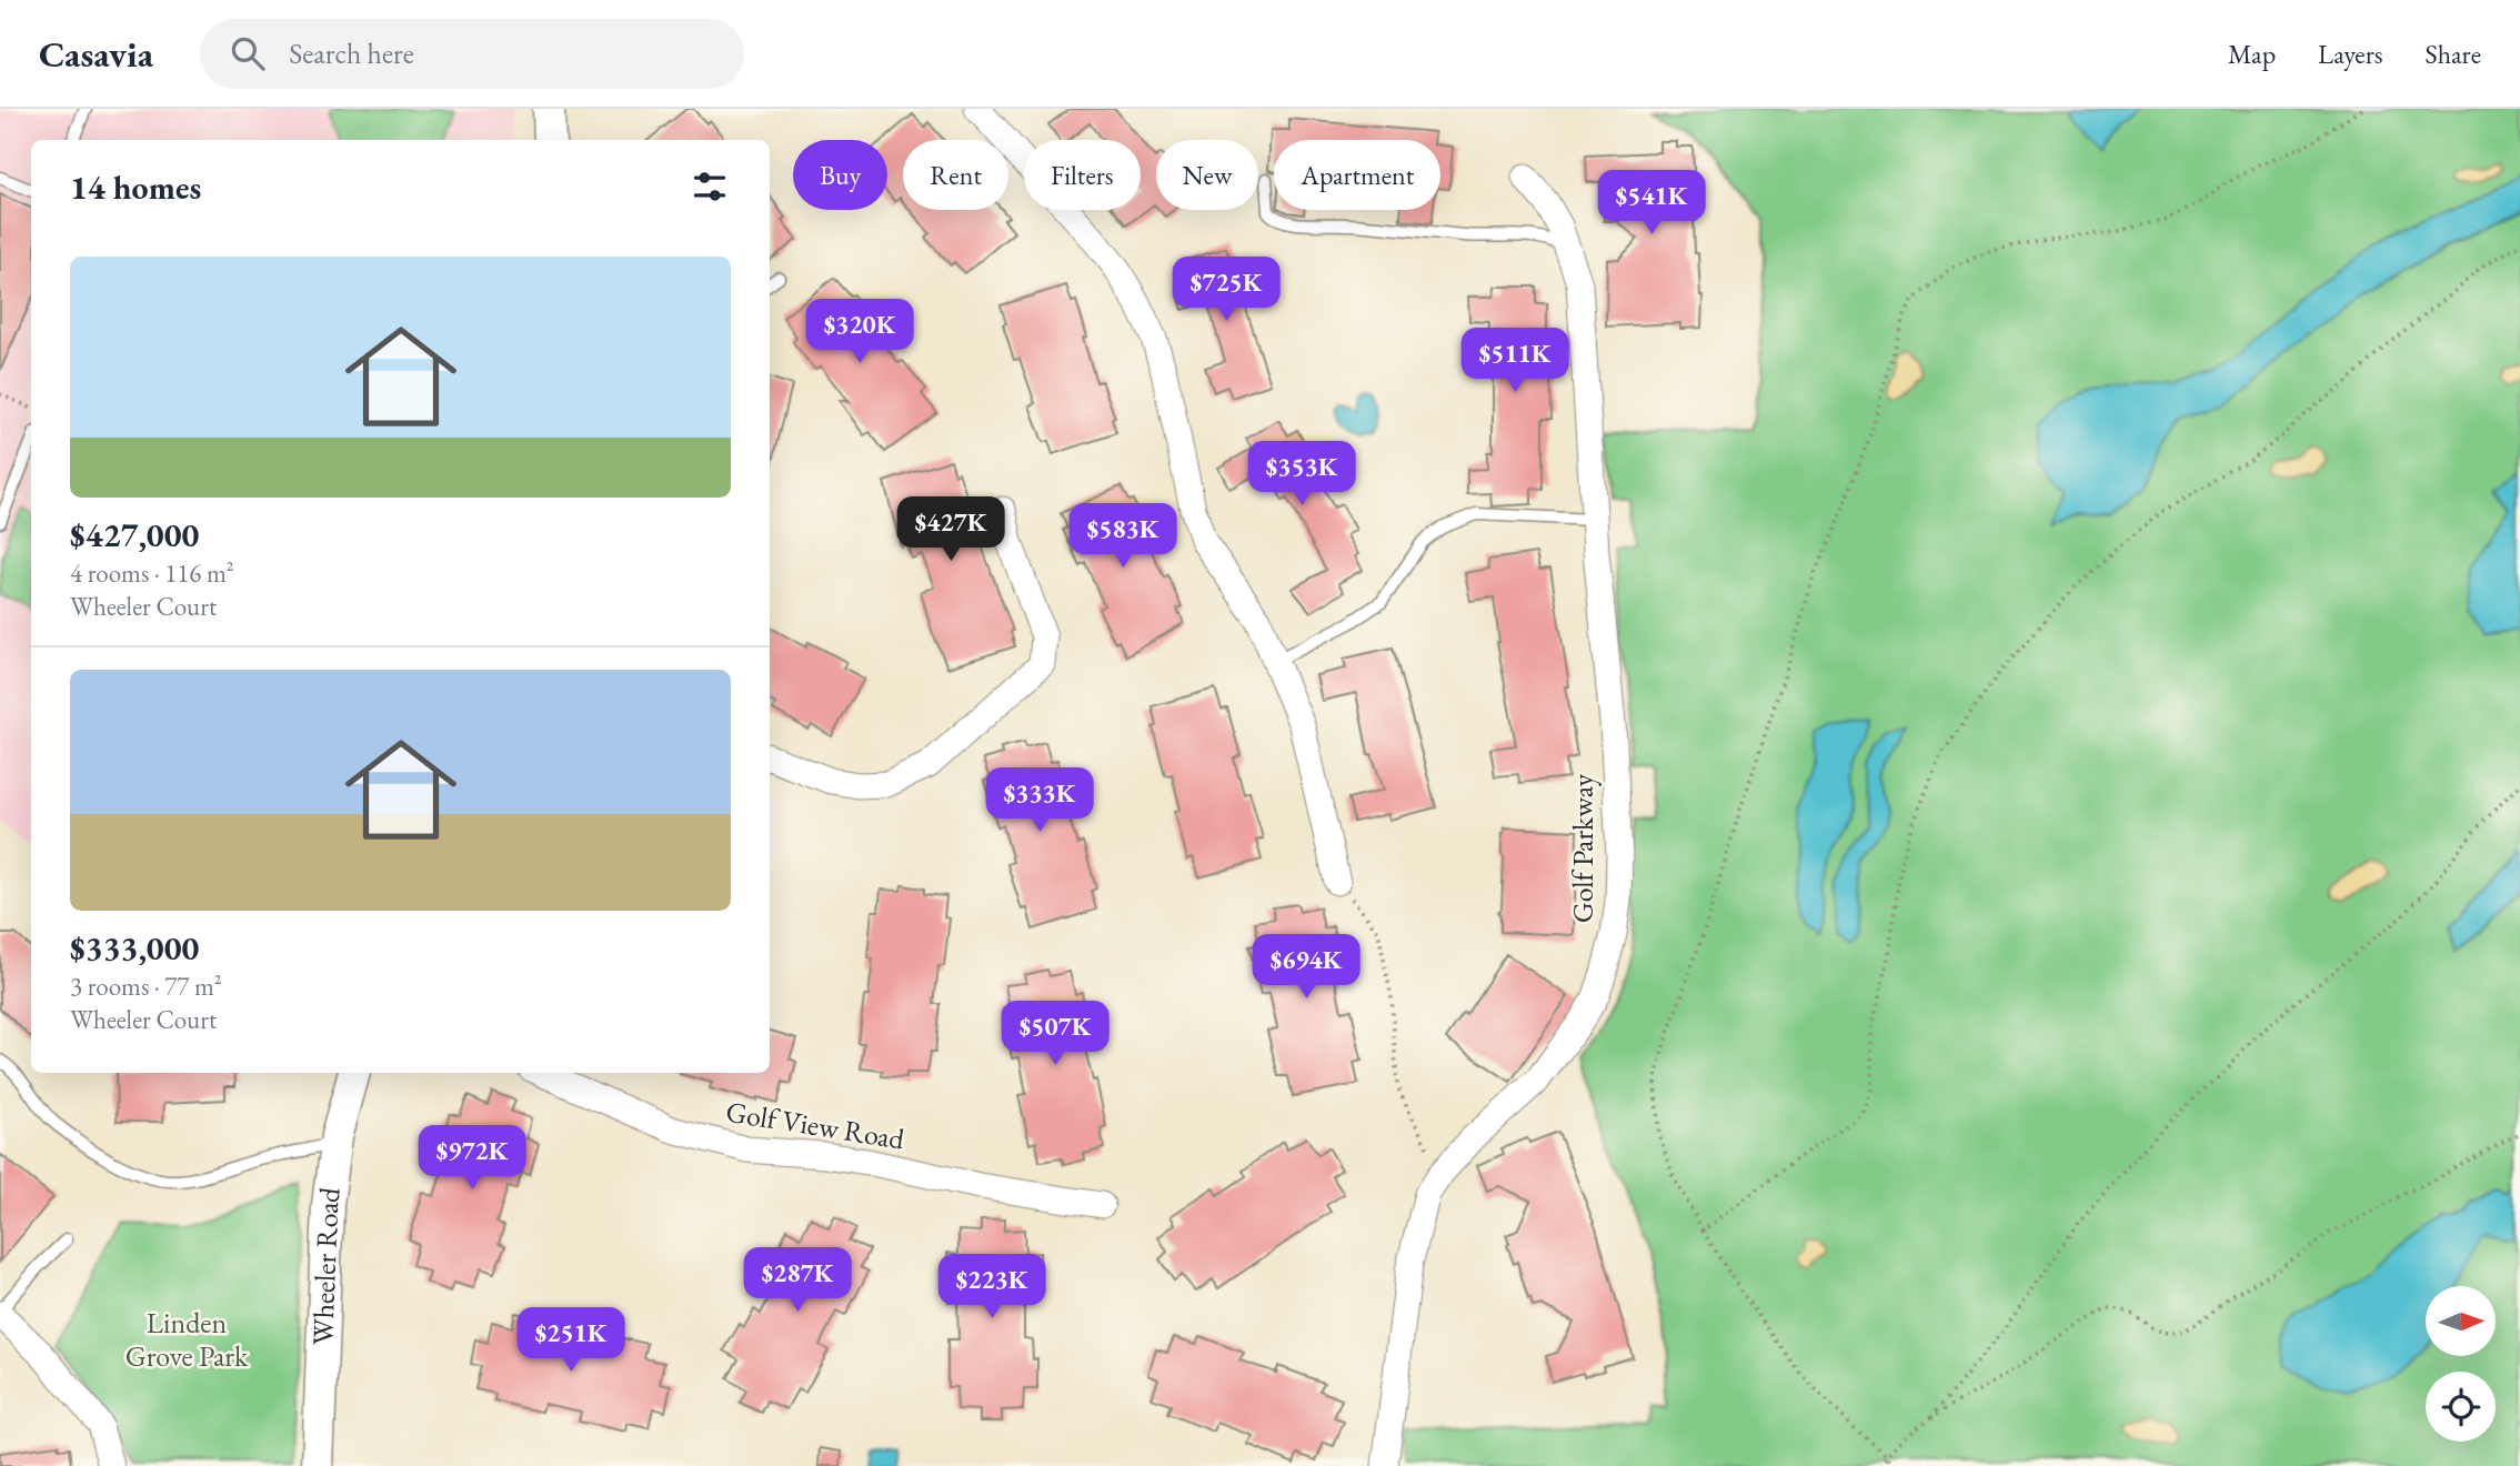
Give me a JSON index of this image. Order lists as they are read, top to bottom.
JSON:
{
  "streets": {
    "street": ["Golf Parkway", "Golf View Road", "Wheeler Road"]
  },
  "parks": ["Linden Grove Park"],
  "north": "right",
  "page": {
    "header": "Casavia",
    "search": "Search here",
    "nav": ["Map", "Layers", "Share"],
    "chip": [
      "Buy",
      "Rent",
      "Filters",
      "New",
      "Apartment"
    ],
    "heading": "14 homes",
    "price": [
      "$541K",
      "$725K",
      "$320K",
      "$511K",
      "$353K",
      "$427K",
      "$583K",
      "$333K",
      "$694K",
      "$507K",
      "$972K",
      "$287K",
      "$223K",
      "$251K"
    ],
    "list": [
      {
        "name": "$427,000",
        "note": "4 rooms · 116 m² · Wheeler Court"
      },
      {
        "name": "$333,000",
        "note": "3 rooms · 77 m² · Wheeler Court"
      }
    ]
  }
}
